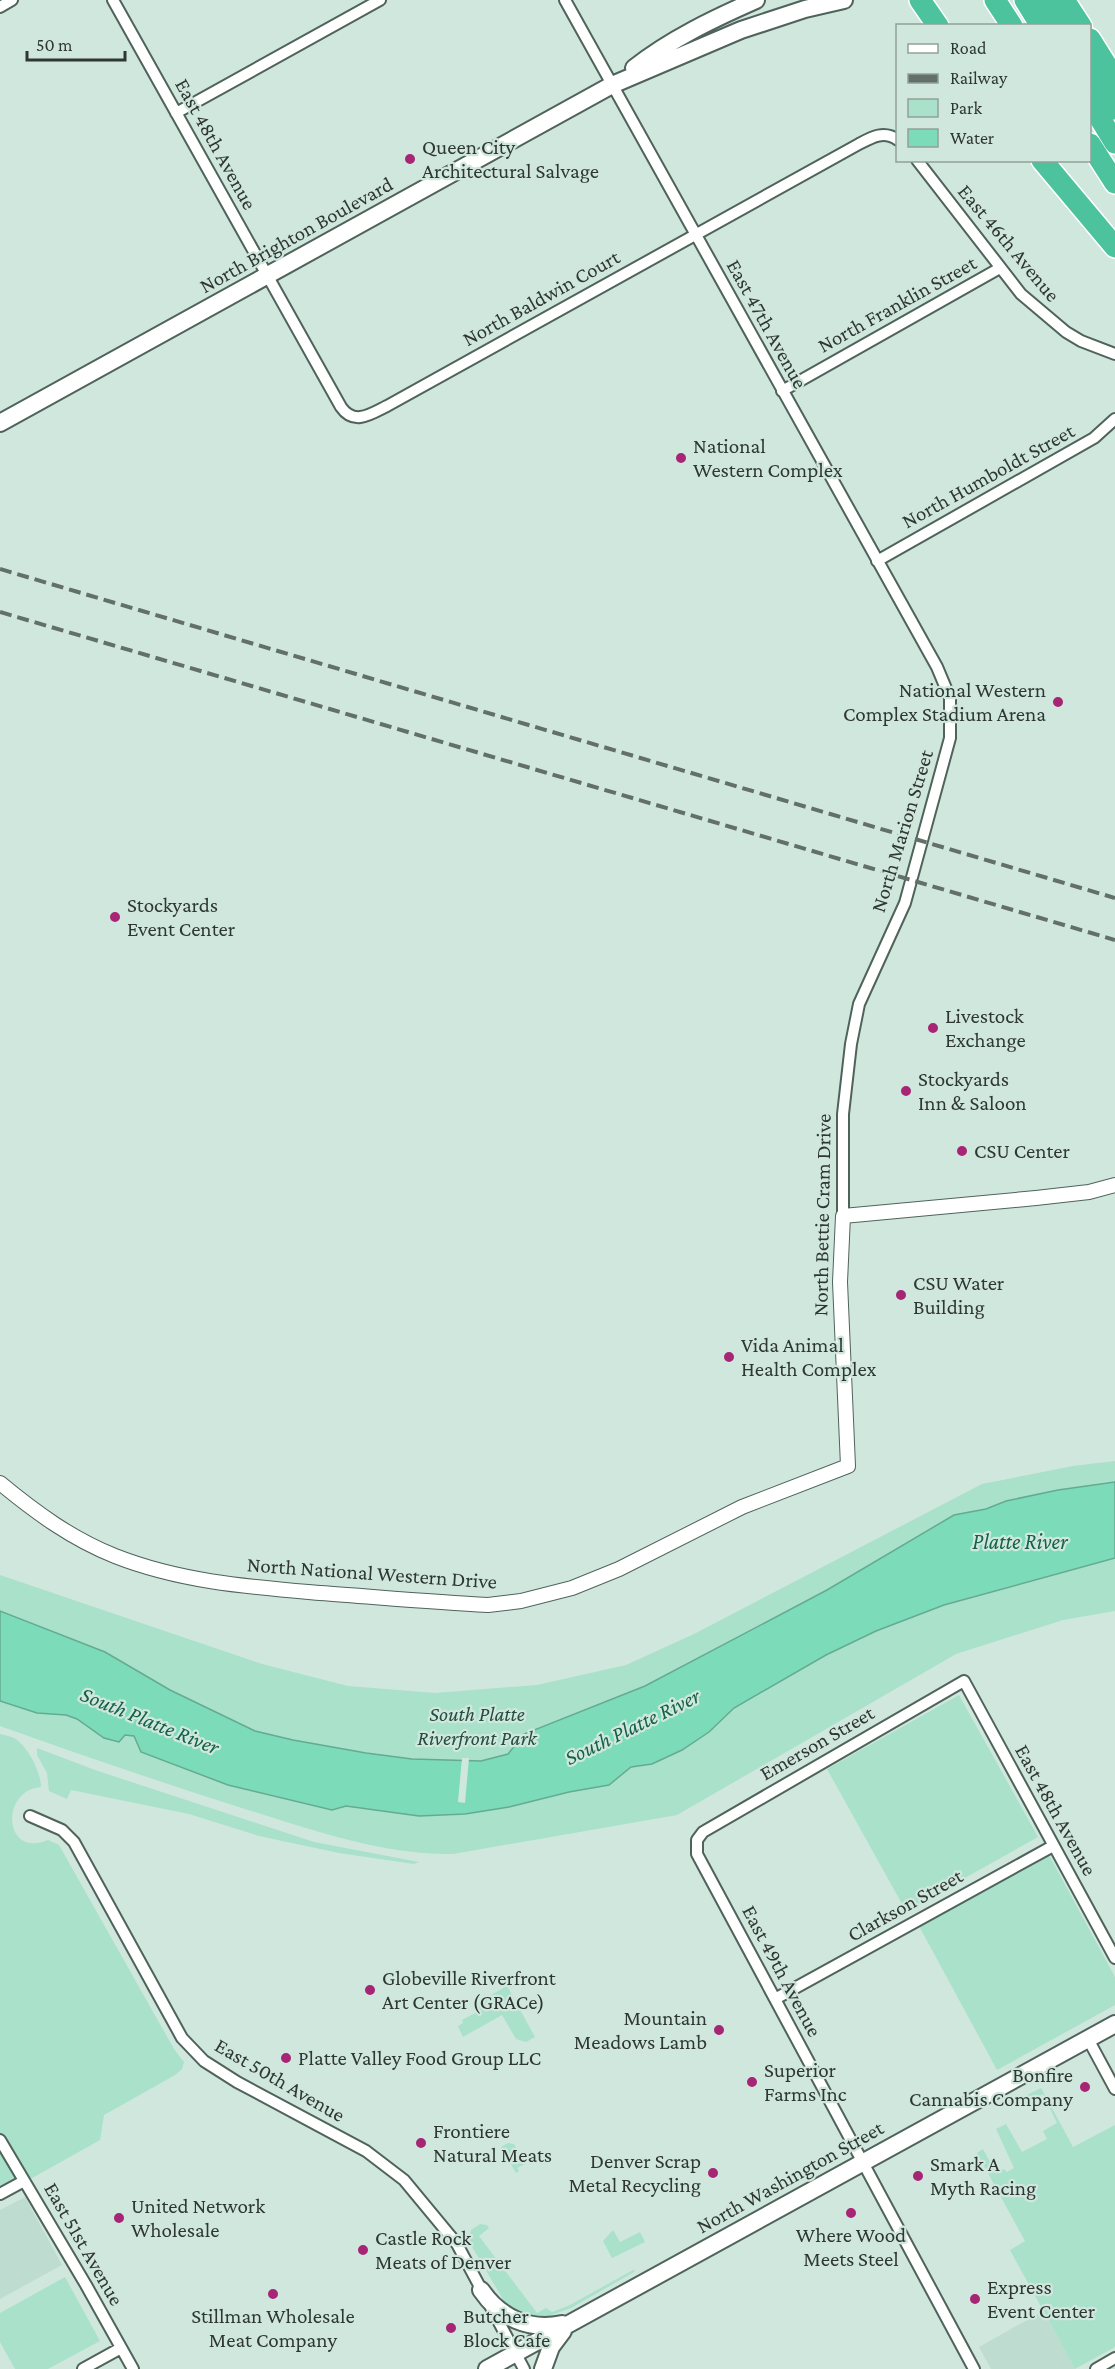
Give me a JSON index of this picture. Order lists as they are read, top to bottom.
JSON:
{
  "streets": {
    "main road": ["North Brighton Boulevard", "North Washington Street"],
    "street": [
      "East 48th Avenue",
      "East 46th Avenue",
      "North Baldwin Court",
      "North Franklin Street",
      "East 47th Avenue",
      "North Humboldt Street",
      "North Marion Street",
      "North Bettie Cram Drive",
      "North National Western Drive",
      "Emerson Street",
      "Clarkson Street",
      "East 49th Avenue",
      "East 50th Avenue",
      "East 51st Avenue"
    ]
  },
  "crossings": [
    ["East 48th Avenue", "North Brighton Boulevard"],
    ["East 48th Avenue", "North Baldwin Court"],
    ["East 48th Avenue", "Emerson Street"],
    ["East 48th Avenue", "Clarkson Street"],
    ["North Brighton Boulevard", "North Baldwin Court"],
    ["North Brighton Boulevard", "East 47th Avenue"],
    ["East 46th Avenue", "North Franklin Street"],
    ["North Baldwin Court", "East 47th Avenue"],
    ["North Franklin Street", "East 47th Avenue"],
    ["East 47th Avenue", "North Humboldt Street"],
    ["East 47th Avenue", "North Marion Street"],
    ["North Marion Street", "North Bettie Cram Drive"],
    ["North Bettie Cram Drive", "North National Western Drive"],
    ["Emerson Street", "East 49th Avenue"],
    ["Clarkson Street", "East 49th Avenue"],
    ["East 49th Avenue", "North Washington Street"],
    ["East 50th Avenue", "North Washington Street"]
  ],
  "water": ["Platte River", "South Platte River"],
  "parks": ["South Platte Riverfront Park"],
  "places": [
    "Queen City Architectural Salvage",
    "National Western Complex",
    "National Western Complex Stadium Arena",
    "Stockyards Event Center",
    "Livestock Exchange",
    "Stockyards Inn & Saloon",
    "CSU Center",
    "CSU Water Building",
    "Vida Animal Health Complex",
    "Globeville Riverfront Art Center (GRACe)",
    "Mountain Meadows Lamb",
    "Platte Valley Food Group LLC",
    "Superior Farms Inc",
    "Bonfire Cannabis Company",
    "Frontiere Natural Meats",
    "Denver Scrap Metal Recycling",
    "Smark A Myth Racing",
    "Where Wood Meets Steel",
    "United Network Wholesale",
    "Castle Rock Meats of Denver",
    "Stillman Wholesale Meat Company",
    "Express Event Center",
    "Butcher Block Cafe"
  ],
  "legend": [
    "Road",
    "Railway",
    "Park",
    "Water"
  ],
  "scale_bar": "50 m"
}
